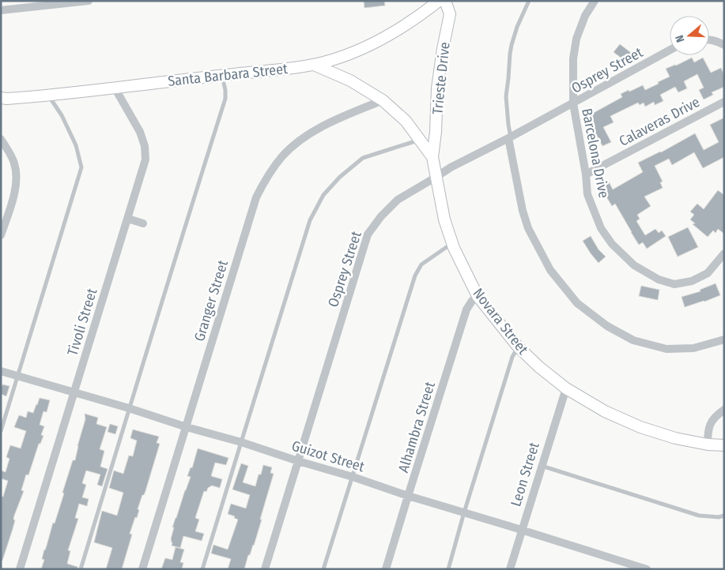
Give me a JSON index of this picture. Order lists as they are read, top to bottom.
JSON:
{
  "streets": {
    "street": [
      "Osprey Street",
      "Santa Barbara Street",
      "Trieste Drive",
      "Calaveras Drive",
      "Barcelona Drive",
      "Granger Street",
      "Novara Street",
      "Tivoli Street",
      "Alhambra Street",
      "Guizot Street",
      "Leon Street"
    ]
  },
  "crossings": [
    ["Osprey Street", "Barcelona Drive"],
    ["Osprey Street", "Novara Street"],
    ["Osprey Street", "Guizot Street"],
    ["Santa Barbara Street", "Novara Street"],
    ["Santa Barbara Street", "Tivoli Street"],
    ["Trieste Drive", "Novara Street"],
    ["Calaveras Drive", "Barcelona Drive"],
    ["Granger Street", "Novara Street"],
    ["Granger Street", "Guizot Street"],
    ["Novara Street", "Alhambra Street"],
    ["Novara Street", "Leon Street"],
    ["Tivoli Street", "Guizot Street"],
    ["Alhambra Street", "Guizot Street"],
    ["Guizot Street", "Leon Street"]
  ],
  "north": "left"
}
